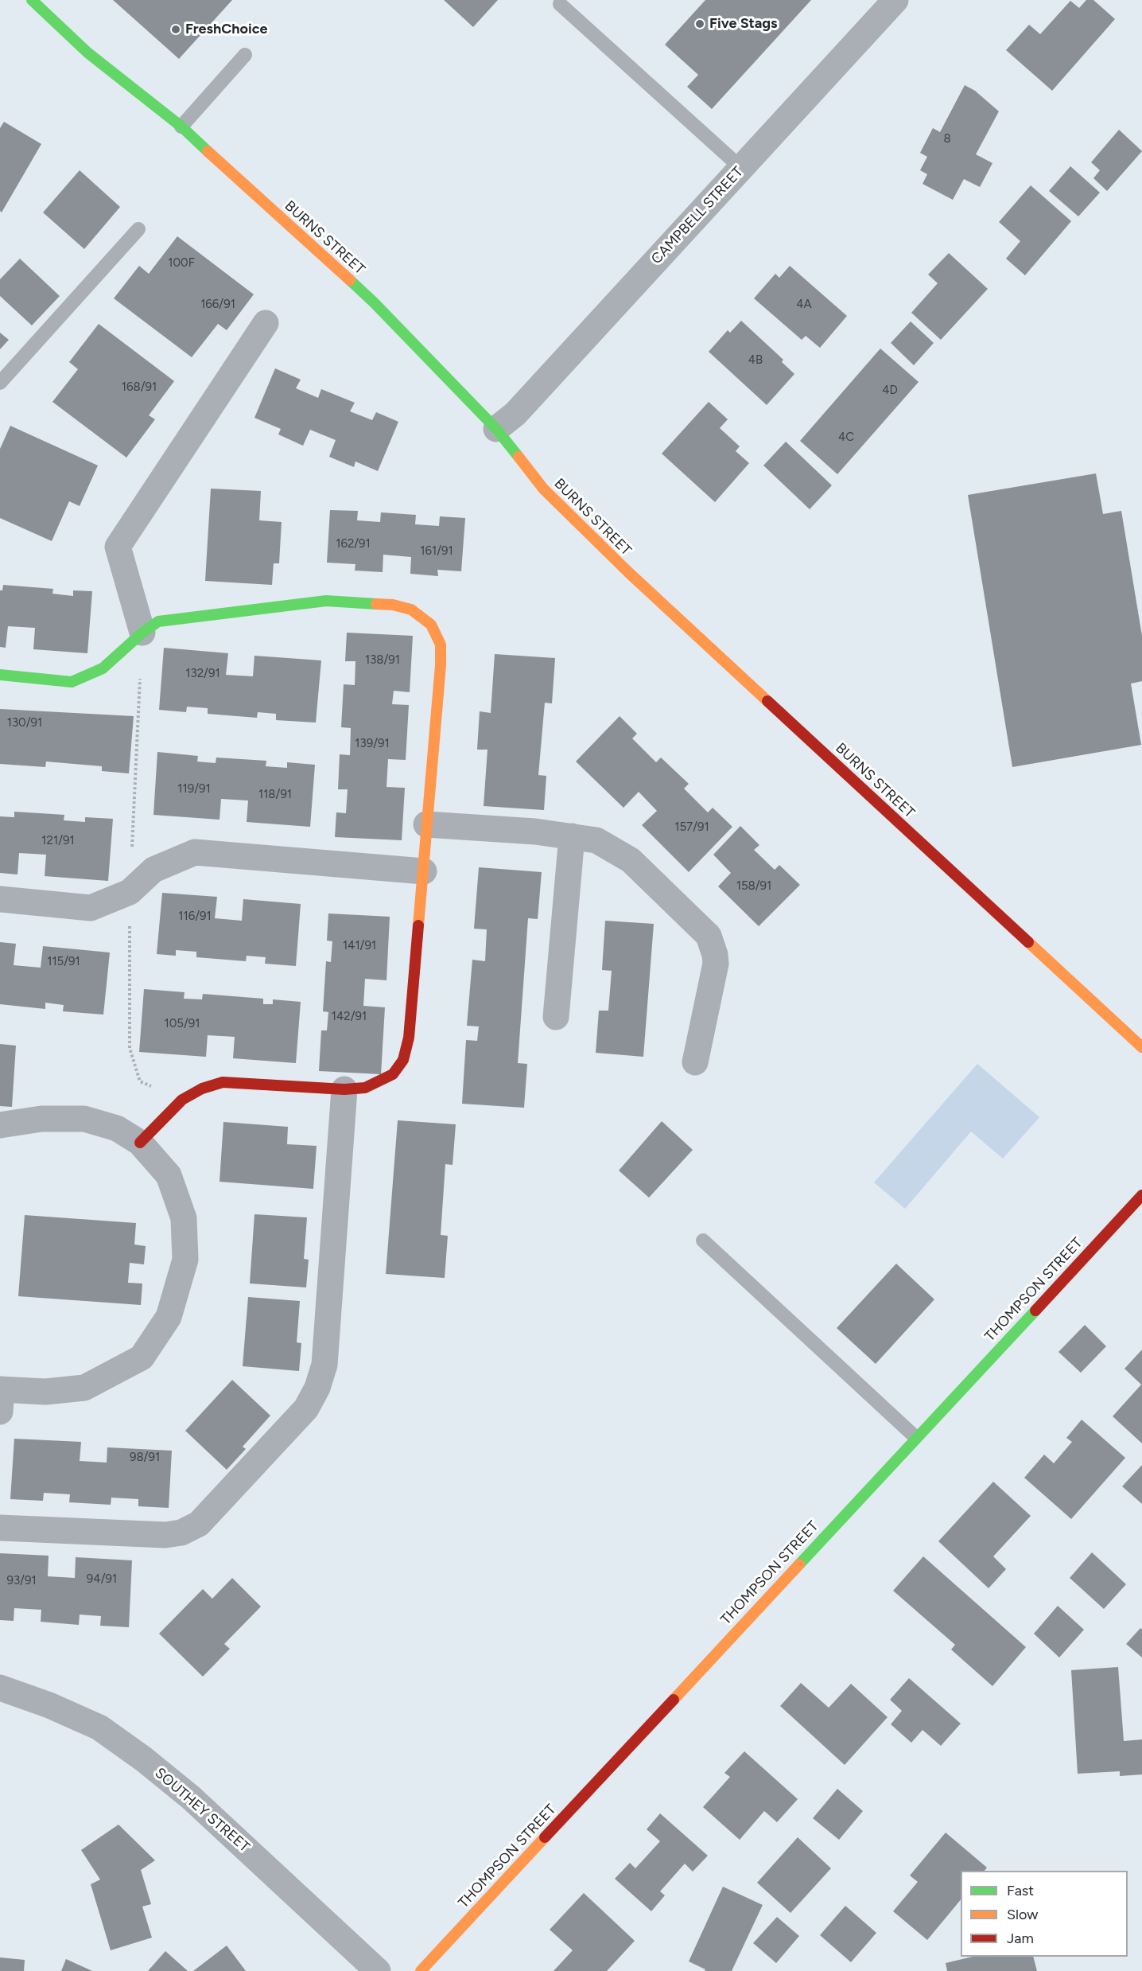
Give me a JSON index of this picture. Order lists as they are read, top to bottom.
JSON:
{
  "streets": {
    "street": [
      "CAMPBELL STREET",
      "BURNS STREET",
      "THOMPSON STREET",
      "SOUTHEY STREET"
    ]
  },
  "crossings": [
    ["CAMPBELL STREET", "BURNS STREET"]
  ],
  "places": ["Five Stags", "FreshChoice"],
  "house_numbers": [
    "8",
    "100F",
    "166/91",
    "4A",
    "4B",
    "168/91",
    "4D",
    "4C",
    "162/91",
    "161/91",
    "138/91",
    "132/91",
    "130/91",
    "139/91",
    "119/91",
    "118/91",
    "157/91",
    "121/91",
    "158/91",
    "116/91",
    "141/91",
    "115/91",
    "142/91",
    "105/91",
    "98/91",
    "94/91",
    "93/91"
  ],
  "legend": ["Fast", "Slow", "Jam"]
}
